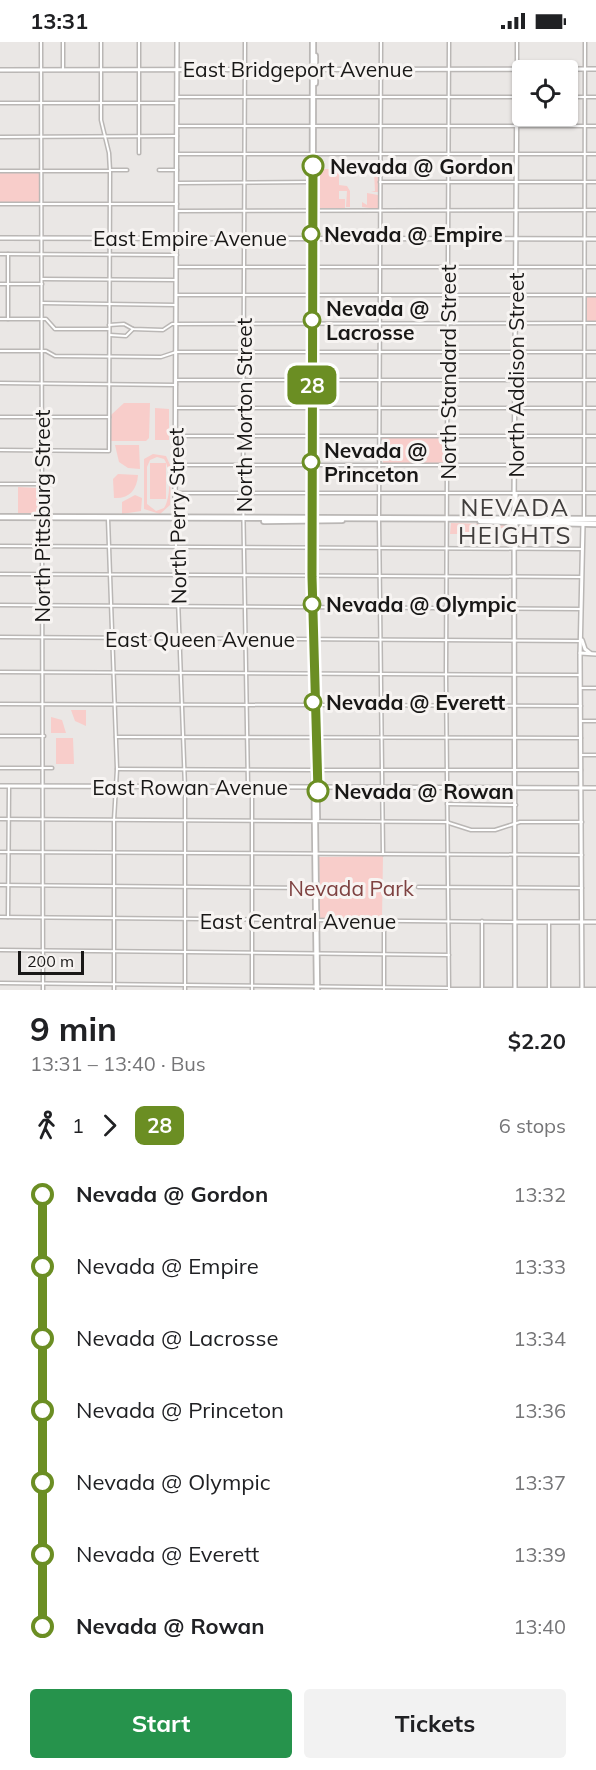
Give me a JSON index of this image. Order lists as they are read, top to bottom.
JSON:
{
  "streets": {
    "street": [
      "East Bridgeport Avenue",
      "East Empire Avenue",
      "North Standard Street",
      "North Addison Street",
      "North Morton Street",
      "North Pittsburg Street",
      "North Perry Street",
      "East Queen Avenue",
      "East Rowan Avenue",
      "East Central Avenue"
    ]
  },
  "crossings": [
    ["East Bridgeport Avenue", "North Standard Street"],
    ["East Bridgeport Avenue", "North Morton Street"],
    ["East Bridgeport Avenue", "North Pittsburg Street"],
    ["East Bridgeport Avenue", "North Perry Street"],
    ["East Empire Avenue", "North Standard Street"],
    ["East Empire Avenue", "North Addison Street"],
    ["East Empire Avenue", "North Morton Street"],
    ["East Empire Avenue", "North Pittsburg Street"],
    ["East Empire Avenue", "North Perry Street"],
    ["North Standard Street", "East Queen Avenue"],
    ["North Standard Street", "East Rowan Avenue"],
    ["North Standard Street", "East Central Avenue"],
    ["North Addison Street", "East Queen Avenue"],
    ["North Addison Street", "East Rowan Avenue"],
    ["North Addison Street", "East Central Avenue"],
    ["North Morton Street", "East Queen Avenue"],
    ["North Morton Street", "East Rowan Avenue"],
    ["North Morton Street", "East Central Avenue"],
    ["North Pittsburg Street", "East Queen Avenue"],
    ["North Pittsburg Street", "East Rowan Avenue"],
    ["North Pittsburg Street", "East Central Avenue"],
    ["North Perry Street", "East Queen Avenue"],
    ["North Perry Street", "East Rowan Avenue"],
    ["North Perry Street", "East Central Avenue"]
  ],
  "districts": ["NEVADA HEIGHTS"],
  "parks": ["Nevada Park"],
  "places": [
    "Nevada @ Gordon",
    "Nevada @ Empire",
    "Nevada @ Lacrosse",
    "Nevada @ Princeton",
    "Nevada @ Olympic",
    "Nevada @ Everett",
    "Nevada @ Rowan"
  ],
  "lines": ["bus line 28"],
  "scale_bar": "200 m",
  "page": {
    "status": "13:31",
    "on_map": "28",
    "scale": "200 m",
    "heading": ["9 min", "13:31 – 13:40 · Bus", "$2.20"],
    "legs": ["1", "28", "6 stops"],
    "list": [
      {
        "name": "Nevada @ Gordon",
        "value": "13:32"
      },
      {
        "name": "Nevada @ Empire",
        "value": "13:33"
      },
      {
        "name": "Nevada @ Lacrosse",
        "value": "13:34"
      },
      {
        "name": "Nevada @ Princeton",
        "value": "13:36"
      },
      {
        "name": "Nevada @ Olympic",
        "value": "13:37"
      },
      {
        "name": "Nevada @ Everett",
        "value": "13:39"
      },
      {
        "name": "Nevada @ Rowan",
        "value": "13:40"
      }
    ],
    "buttons": ["Start", "Tickets"]
  }
}
